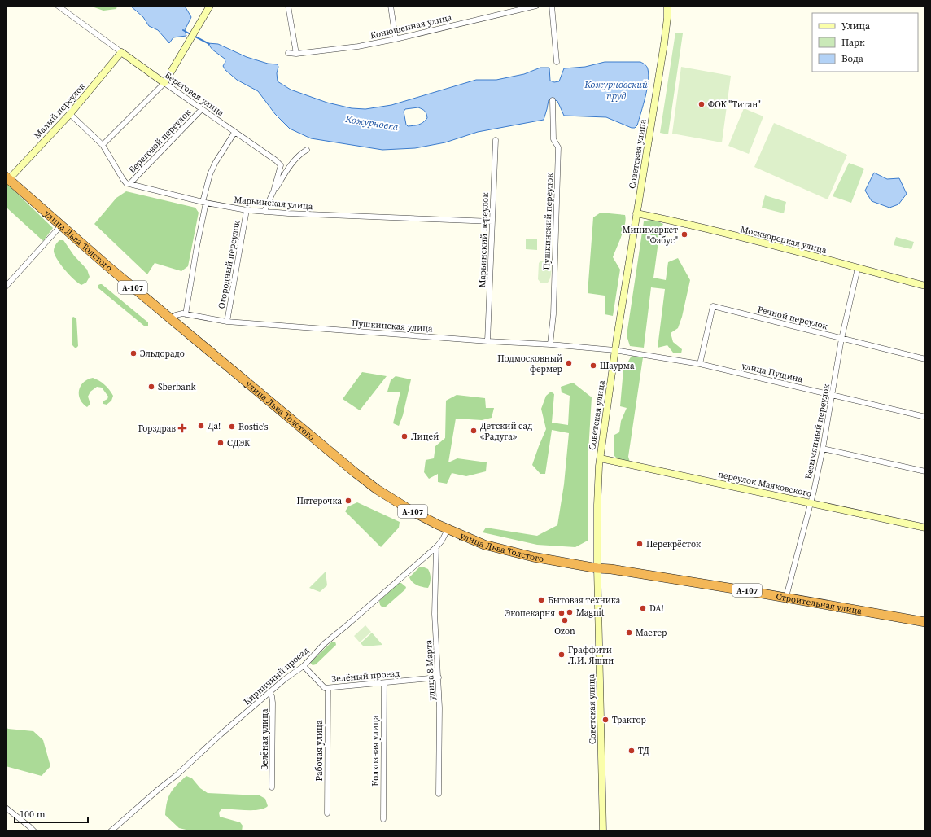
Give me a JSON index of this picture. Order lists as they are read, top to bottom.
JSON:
{
  "streets": {
    "highway": ["улица Льва Толстого", "А-107", "Строительная улица"],
    "street": [
      "Конюшенная улица",
      "Береговая улица",
      "Малый переулок",
      "Береговой переулок",
      "Советская улица",
      "Марьинская улица",
      "Пушкинский переулок",
      "Москворецкая улица",
      "Марьинский переулок",
      "Огородный переулок",
      "Речной переулок",
      "Пушкинская улица",
      "улица Пущина",
      "Безымянный переулок",
      "переулок Маяковского",
      "улица 8 Марта",
      "Кирпичный проезд",
      "Зелёный проезд",
      "Зелёная улица",
      "Рабочая улица",
      "Колхозная улица"
    ]
  },
  "crossings": [
    ["Береговая улица", "Малый переулок"],
    ["Береговая улица", "Береговой переулок"],
    ["Береговая улица", "Марьинская улица"],
    ["Малый переулок", "улица Льва Толстого"],
    ["Береговой переулок", "Марьинская улица"],
    ["Советская улица", "Москворецкая улица"],
    ["Советская улица", "улица Льва Толстого"],
    ["Советская улица", "Пушкинская улица"],
    ["Советская улица", "улица Пущина"],
    ["Советская улица", "переулок Маяковского"],
    ["Советская улица", "Строительная улица"],
    ["Марьинская улица", "Марьинский переулок"],
    ["Марьинская улица", "Огородный переулок"],
    ["Пушкинский переулок", "Пушкинская улица"],
    ["Москворецкая улица", "Безымянный переулок"],
    ["Марьинский переулок", "Пушкинская улица"],
    ["улица Льва Толстого", "Строительная улица"],
    ["улица Льва Толстого", "Кирпичный проезд"],
    ["Огородный переулок", "Пушкинская улица"],
    ["Речной переулок", "улица Пущина"],
    ["Речной переулок", "Безымянный переулок"],
    ["Пушкинская улица", "улица Пущина"],
    ["улица Пущина", "Безымянный переулок"],
    ["Безымянный переулок", "переулок Маяковского"],
    ["Безымянный переулок", "Строительная улица"],
    ["улица 8 Марта", "Кирпичный проезд"],
    ["улица 8 Марта", "Зелёный проезд"],
    ["Кирпичный проезд", "Зелёный проезд"],
    ["Кирпичный проезд", "Зелёная улица"],
    ["Зелёный проезд", "Рабочая улица"],
    ["Зелёный проезд", "Колхозная улица"]
  ],
  "water": ["Кожурновский пруд", "Кожурновка"],
  "places": {
    "other": [
      "ФОК \"Титан\"",
      "Минимаркет \"Фабус\"",
      "Эльдорадо",
      "Подмосковный фермер",
      "Шаурма",
      "Sberbank",
      "Да!",
      "Rostic's",
      "Детский сад «Радуга»",
      "Лицей",
      "СДЭК",
      "Пятерочка",
      "Перекрёсток",
      "Бытовая техника",
      "DA!",
      "Magnit",
      "Экопекарня",
      "Ozon",
      "Мастер",
      "Граффити Л.И. Яшин",
      "Трактор",
      "ТД"
    ],
    "health": ["Горздрав"]
  },
  "legend": ["Улица", "Парк", "Вода"],
  "scale_bar": "100 m"
}
